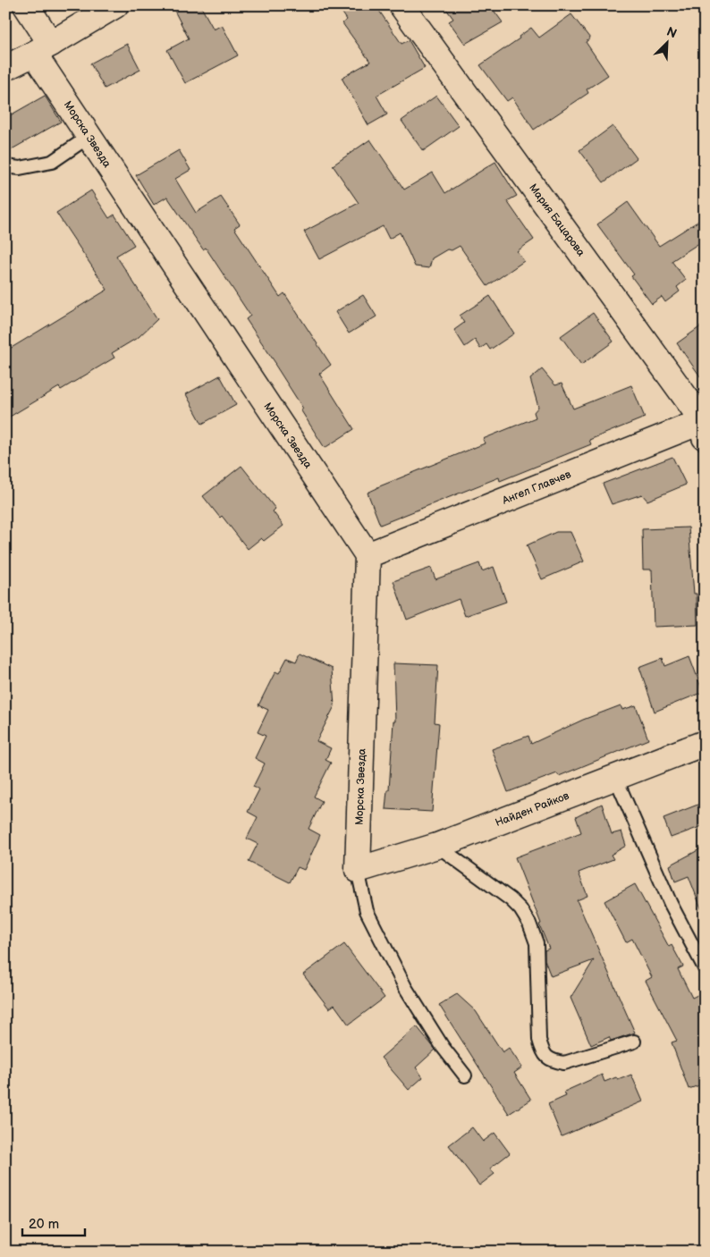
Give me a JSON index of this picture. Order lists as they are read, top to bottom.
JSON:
{
  "streets": {
    "street": [
      "Морска Звезда",
      "Мария Бацарова",
      "Ангел Главчев",
      "Найден Райков"
    ]
  },
  "crossings": [
    ["Морска Звезда", "Ангел Главчев"],
    ["Морска Звезда", "Найден Райков"],
    ["Мария Бацарова", "Ангел Главчев"]
  ],
  "scale_bar": "20 m",
  "north": "top right"
}
